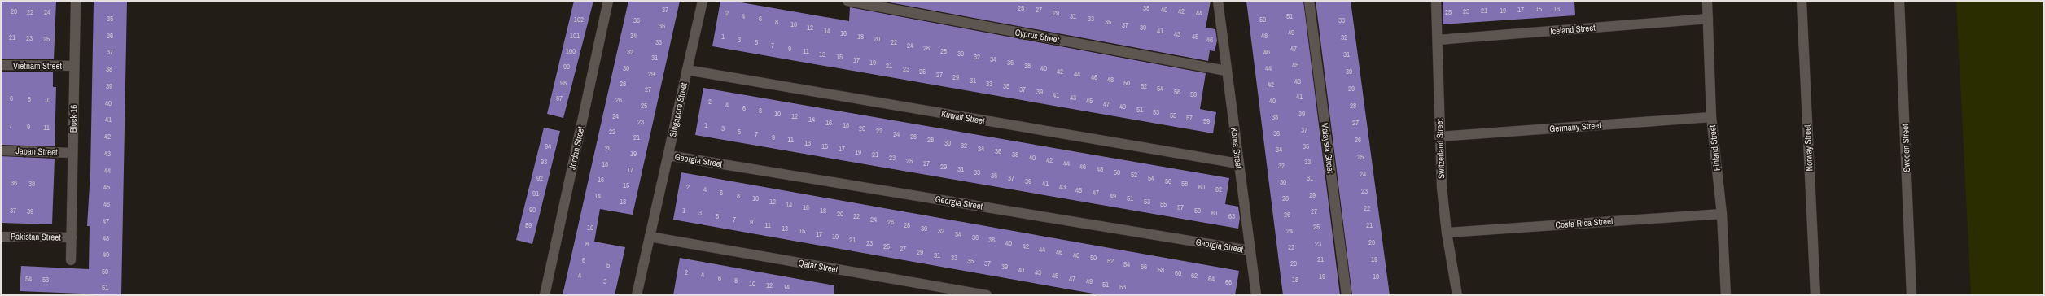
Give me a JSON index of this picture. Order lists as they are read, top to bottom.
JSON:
{
  "streets": {
    "street": [
      "Iceland Street",
      "Cyprus Street",
      "Vietnam Street",
      "Singapore Street",
      "Kuwait Street",
      "Block 16",
      "Germany Street",
      "Jordan Street",
      "Korea Street",
      "Malaysia Street",
      "Finland Street",
      "Norway Street",
      "Sweden Street",
      "Switzerland Street",
      "Japan Street",
      "Georgia Street",
      "Costa Rica Street",
      "Pakistan Street",
      "Qatar Street"
    ]
  },
  "crossings": [
    ["Iceland Street", "Finland Street"],
    ["Iceland Street", "Switzerland Street"],
    ["Cyprus Street", "Korea Street"],
    ["Vietnam Street", "Block 16"],
    ["Singapore Street", "Kuwait Street"],
    ["Singapore Street", "Georgia Street"],
    ["Singapore Street", "Qatar Street"],
    ["Kuwait Street", "Korea Street"],
    ["Block 16", "Japan Street"],
    ["Block 16", "Pakistan Street"],
    ["Germany Street", "Finland Street"],
    ["Germany Street", "Switzerland Street"],
    ["Korea Street", "Georgia Street"],
    ["Finland Street", "Costa Rica Street"],
    ["Switzerland Street", "Costa Rica Street"]
  ],
  "house_numbers": [
    "25",
    "38",
    "15",
    "13",
    "37",
    "27",
    "40",
    "17",
    "21",
    "19",
    "20",
    "42",
    "23",
    "22",
    "24",
    "25",
    "2",
    "29",
    "44",
    "4",
    "31",
    "51",
    "35",
    "6",
    "33",
    "102",
    "50",
    "36",
    "33",
    "8",
    "35",
    "10",
    "37",
    "35",
    "12",
    "39",
    "14",
    "41",
    "49",
    "16",
    "43",
    "36",
    "101",
    "34",
    "48",
    "1",
    "18",
    "45",
    "21",
    "32",
    "23",
    "25",
    "20",
    "3",
    "46",
    "33",
    "5",
    "22",
    "7",
    "24",
    "26",
    "9",
    "47",
    "100",
    "11",
    "28",
    "37",
    "32",
    "46",
    "30",
    "13",
    "31",
    "15",
    "32",
    "31",
    "34",
    "17",
    "19",
    "36",
    "45",
    "21",
    "38",
    "99",
    "30",
    "40",
    "44",
    "38",
    "23",
    "25",
    "42",
    "30",
    "29",
    "44",
    "27",
    "29",
    "46",
    "48",
    "31",
    "43",
    "98",
    "50",
    "28",
    "33",
    "42",
    "39",
    "35",
    "52",
    "54",
    "29",
    "27",
    "37",
    "39",
    "56",
    "58",
    "41",
    "41",
    "43",
    "6",
    "97",
    "8",
    "10",
    "26",
    "45",
    "40",
    "2",
    "40",
    "47",
    "4",
    "25",
    "28",
    "49",
    "6",
    "51",
    "8",
    "53",
    "10",
    "39",
    "55",
    "24",
    "12",
    "38",
    "57",
    "41",
    "14",
    "59",
    "23",
    "16",
    "27",
    "1",
    "18",
    "7",
    "9",
    "11",
    "3",
    "20",
    "37",
    "22",
    "22",
    "5",
    "36",
    "7",
    "24",
    "42",
    "26",
    "21",
    "9",
    "11",
    "28",
    "26",
    "13",
    "30",
    "32",
    "94",
    "15",
    "35",
    "20",
    "17",
    "34",
    "34",
    "36",
    "19",
    "43",
    "19",
    "21",
    "38",
    "25",
    "23",
    "40",
    "42",
    "25",
    "93",
    "33",
    "27",
    "44",
    "18",
    "32",
    "29",
    "46",
    "31",
    "48",
    "17",
    "44",
    "33",
    "50",
    "24",
    "52",
    "35",
    "92",
    "37",
    "54",
    "31",
    "16",
    "39",
    "56",
    "30",
    "36",
    "38",
    "41",
    "58",
    "15",
    "45",
    "2",
    "43",
    "60",
    "4",
    "62",
    "45",
    "23",
    "6",
    "47",
    "91",
    "29",
    "14",
    "8",
    "49",
    "10",
    "51",
    "28",
    "13",
    "12",
    "53",
    "46",
    "55",
    "14",
    "16",
    "57",
    "22",
    "90",
    "37",
    "1",
    "18",
    "59",
    "39",
    "27",
    "3",
    "61",
    "20",
    "26",
    "5",
    "22",
    "63",
    "7",
    "24",
    "47",
    "9",
    "26",
    "89",
    "11",
    "28",
    "21",
    "25",
    "10",
    "13",
    "30",
    "15",
    "32",
    "24",
    "17",
    "34",
    "19",
    "36",
    "48",
    "21",
    "38",
    "20",
    "23",
    "40",
    "8",
    "23",
    "25",
    "42",
    "22",
    "27",
    "44",
    "29",
    "46",
    "49",
    "31",
    "48",
    "33",
    "50",
    "21",
    "19",
    "6",
    "35",
    "52",
    "37",
    "20",
    "54",
    "5",
    "39",
    "56",
    "41",
    "58",
    "50",
    "2",
    "43",
    "60",
    "4",
    "4",
    "45",
    "62",
    "19",
    "18",
    "6",
    "54",
    "47",
    "64",
    "53",
    "18",
    "8",
    "3",
    "49",
    "66",
    "10",
    "51",
    "12",
    "14",
    "53",
    "51"
  ]
}
